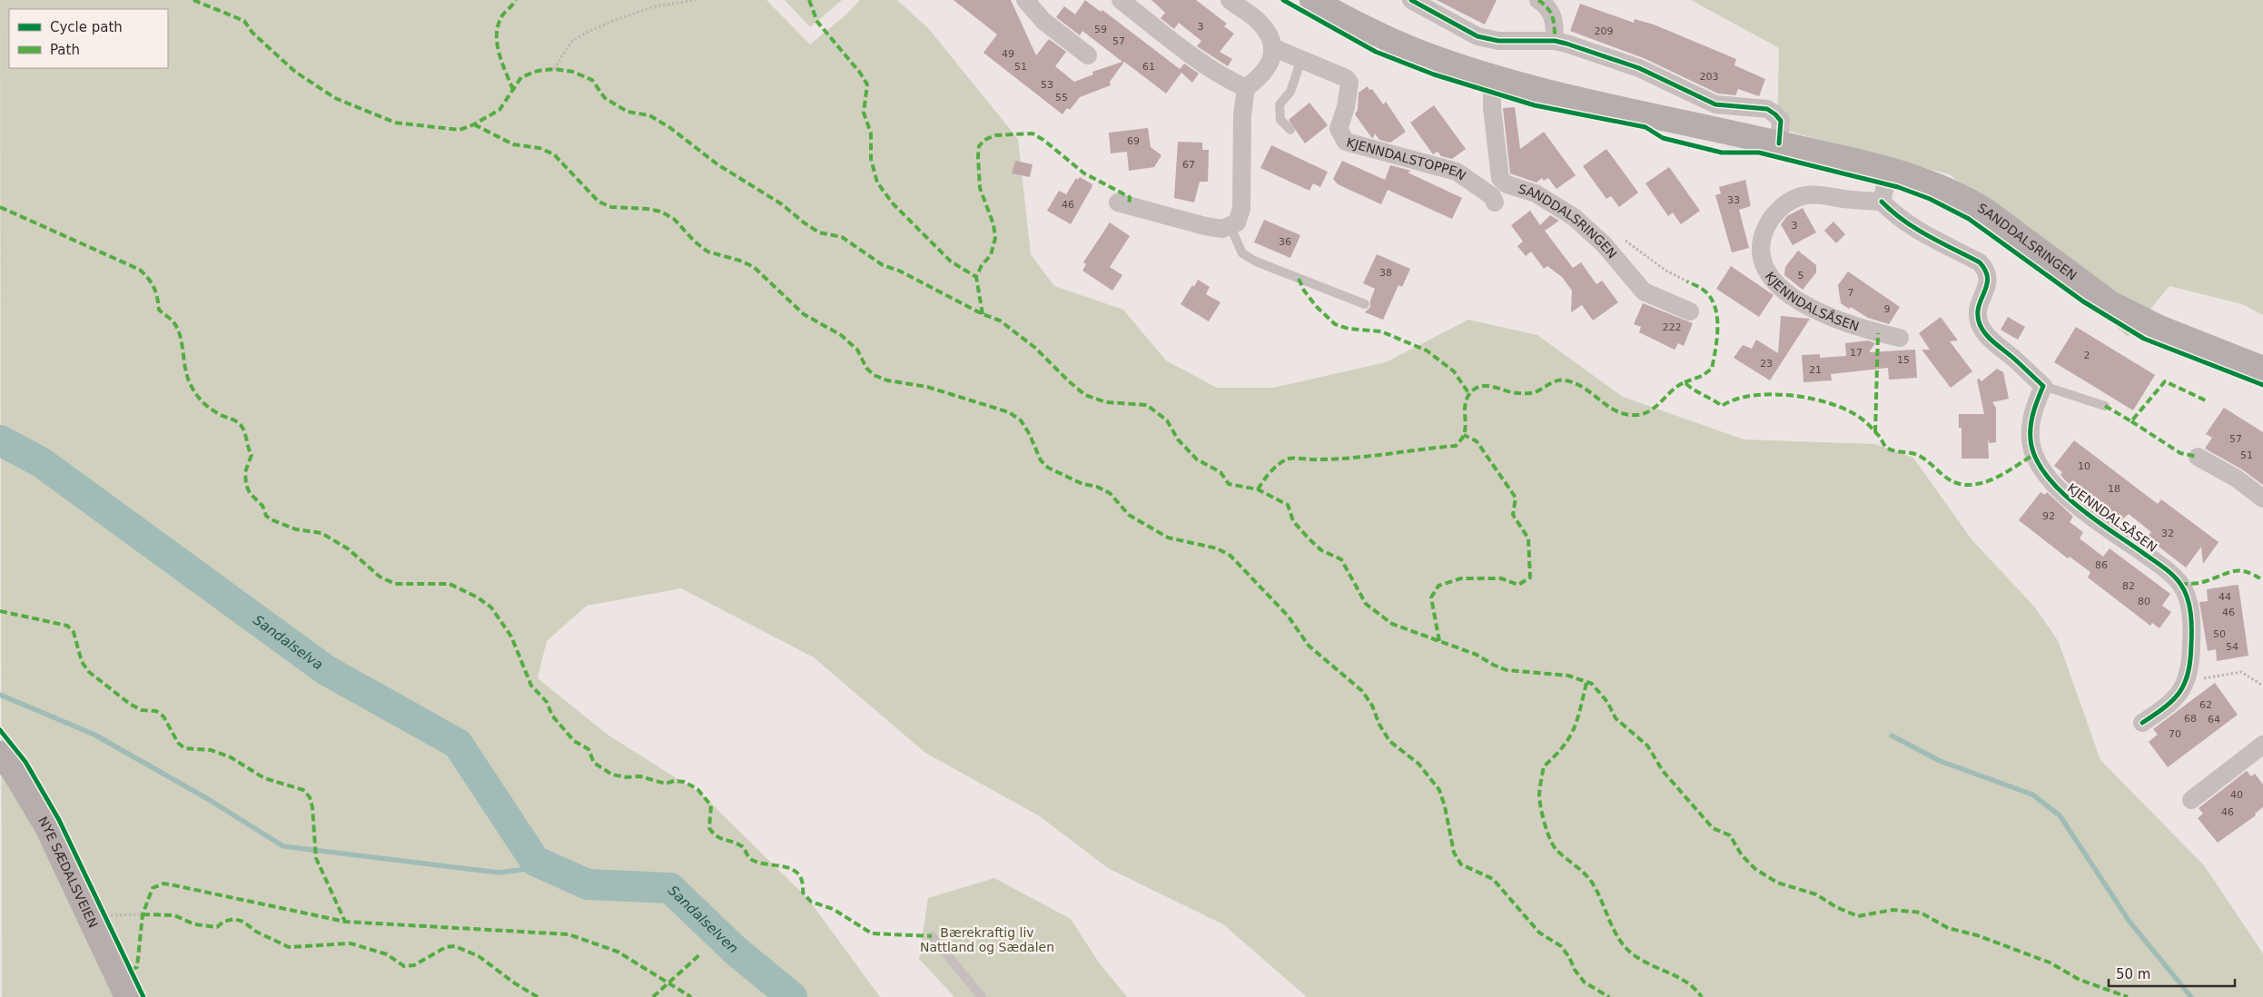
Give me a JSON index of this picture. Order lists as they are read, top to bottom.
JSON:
{
  "streets": {
    "main road": ["SANDDALSRINGEN", "NYE SÆDALSVEIEN"],
    "street": ["KJENNDALSTOPPEN", "KJENNDALSÅSEN"]
  },
  "water": ["Sandalselva", "Sandalselven"],
  "parks": ["Bærekraftig liv Nattland og Sædalen"],
  "house_numbers": [
    "3",
    "59",
    "209",
    "57",
    "49",
    "51",
    "61",
    "203",
    "53",
    "55",
    "69",
    "67",
    "33",
    "46",
    "3",
    "36",
    "38",
    "5",
    "7",
    "9",
    "222",
    "17",
    "2",
    "15",
    "23",
    "21",
    "57",
    "51",
    "10",
    "18",
    "92",
    "32",
    "86",
    "82",
    "44",
    "80",
    "46",
    "50",
    "54",
    "62",
    "68",
    "64",
    "70",
    "40",
    "46"
  ],
  "legend": ["Cycle path", "Path"],
  "scale_bar": "50 m"
}
